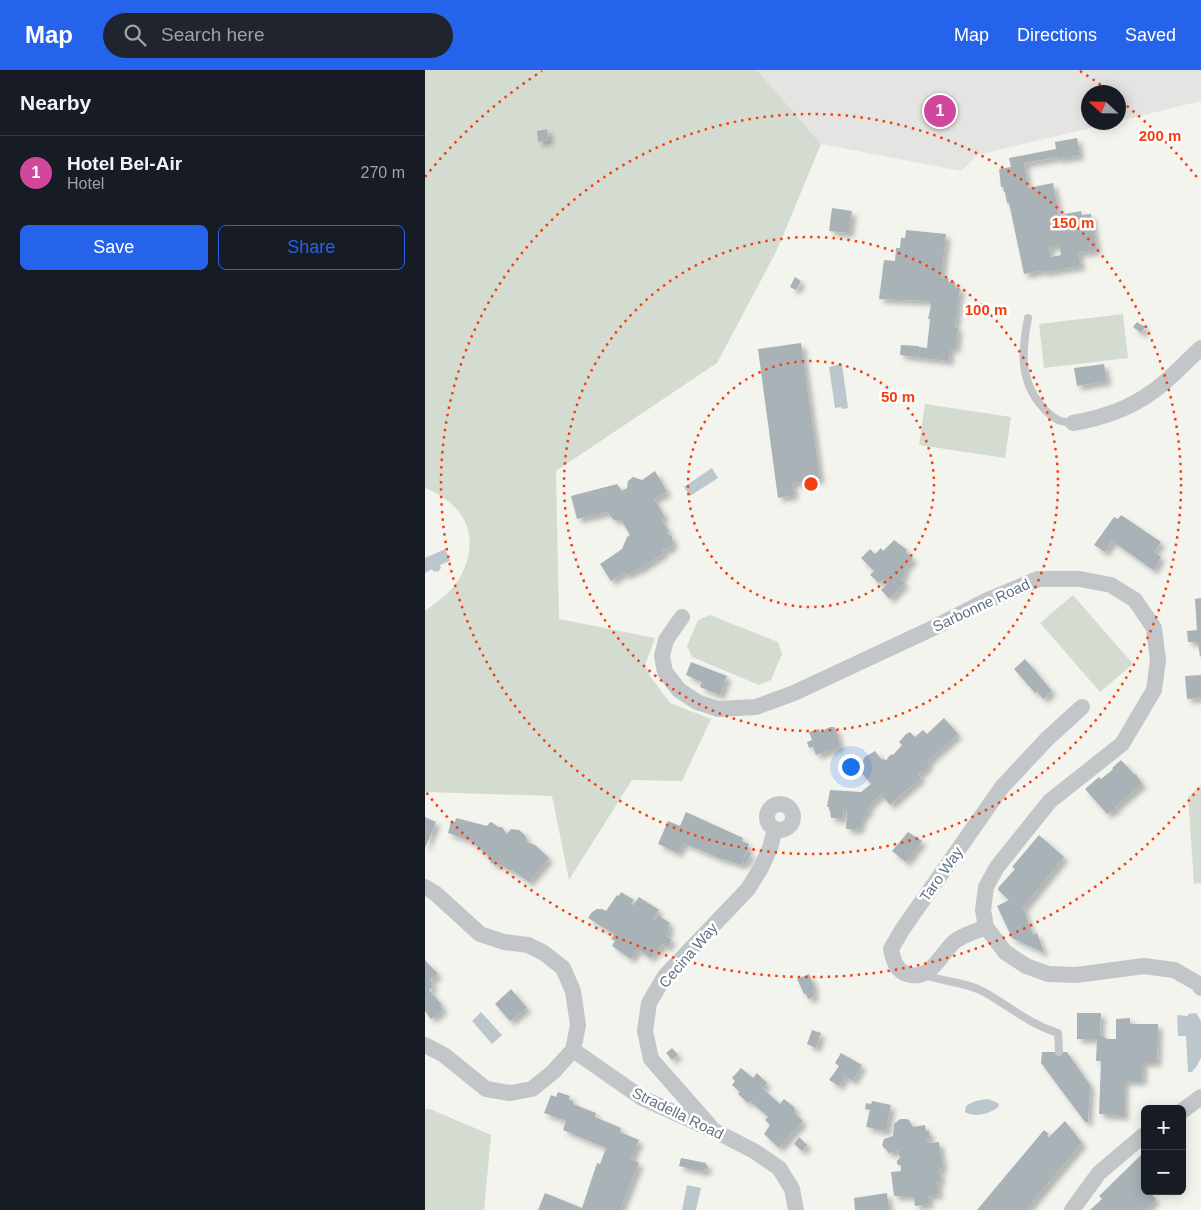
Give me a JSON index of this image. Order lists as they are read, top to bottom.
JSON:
{
  "streets": {
    "street": [
      "Sarbonne Road",
      "Taro Way",
      "Cecina Way",
      "Stradella Road"
    ]
  },
  "crossings": [
    ["Cecina Way", "Stradella Road"]
  ],
  "north": "left",
  "page": {
    "header": "Map",
    "search": "Search here",
    "nav": ["Map", "Directions", "Saved"],
    "heading": "Nearby",
    "pins": "1",
    "list": [
      {
        "mark": "1",
        "name": "Hotel Bel-Air",
        "note": "Hotel",
        "value": "270 m"
      }
    ],
    "buttons": ["Save", "Share"],
    "map_buttons": ["+", "−"]
  },
  "rings": [
    "200 m",
    "150 m",
    "100 m",
    "50 m"
  ]
}
